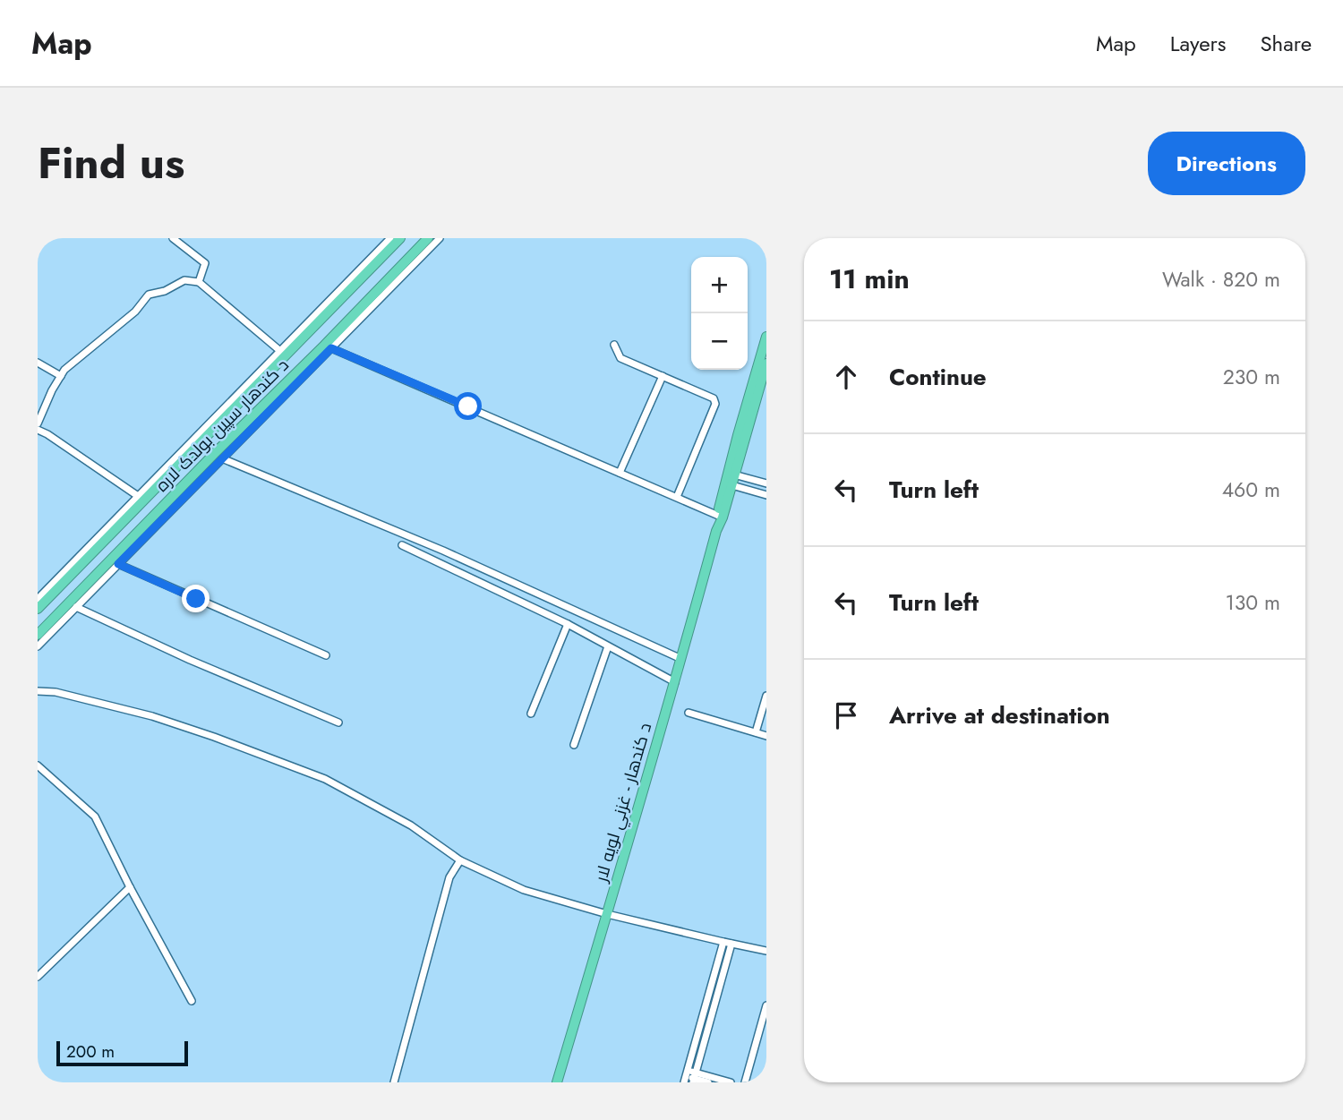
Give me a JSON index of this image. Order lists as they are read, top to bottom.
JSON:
{
  "streets": {
    "highway": ["د کندهار سپین بولدک لاره", "د کندهار - غزني لويه لار"]
  },
  "scale_bar": "200 m",
  "page": {
    "header": "Map",
    "nav": ["Map", "Layers", "Share"],
    "title": "Find us",
    "buttons": "Directions",
    "heading": ["11 min", "Walk · 820 m"],
    "map_buttons": ["+", "−"],
    "list": [
      ["Continue", "230 m"],
      ["Turn left", "460 m"],
      ["Turn left", "130 m"],
      "Arrive at destination"
    ],
    "scale": "200 m"
  }
}
